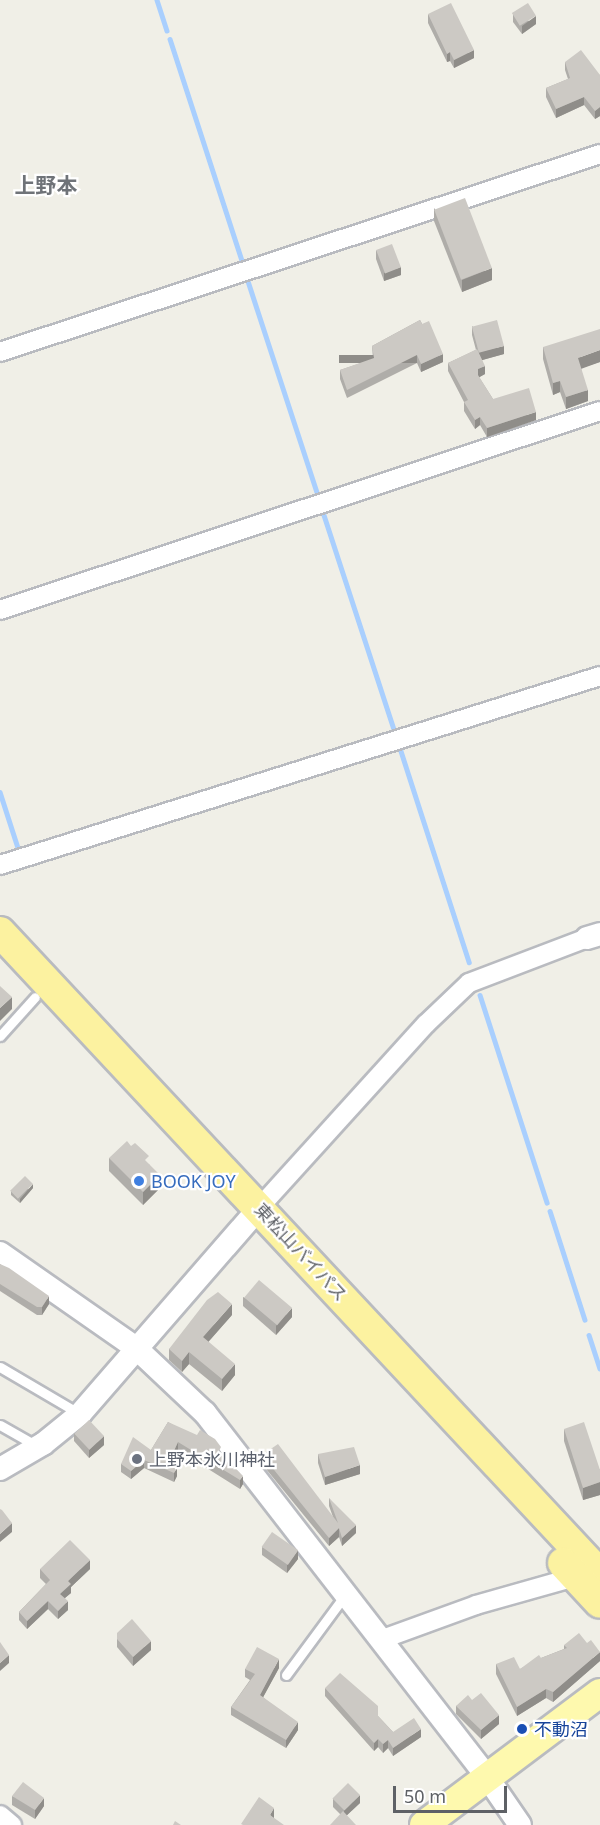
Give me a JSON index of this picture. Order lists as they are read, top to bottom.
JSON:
{
  "streets": {
    "highway": ["東松山バイパス"]
  },
  "districts": ["上野本"],
  "places": ["BOOK JOY", "上野本氷川神社", "不動沼"],
  "scale_bar": "50 m"
}
